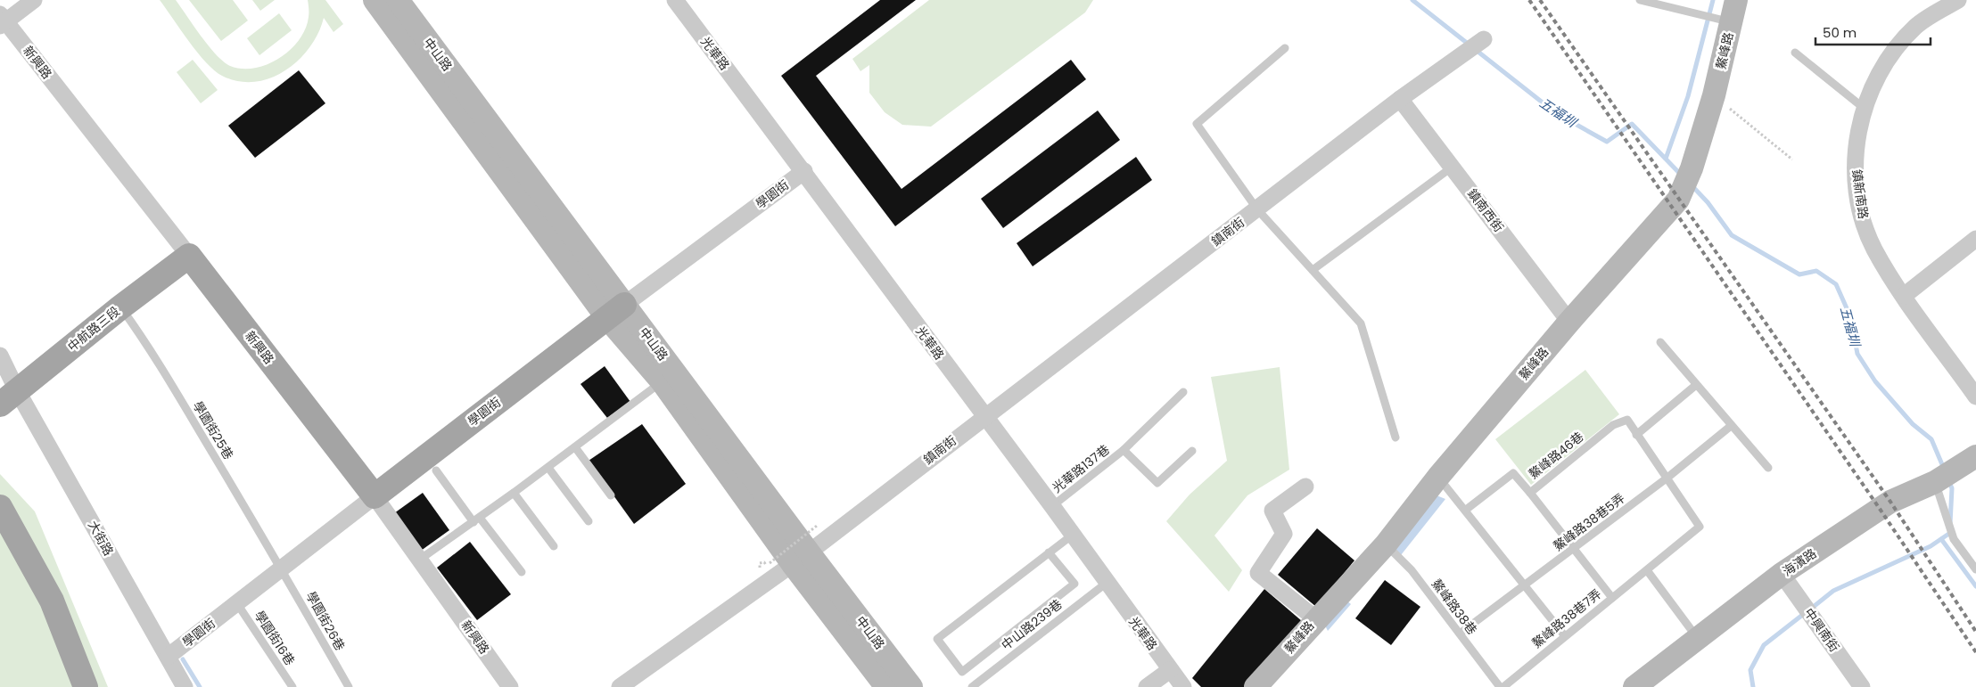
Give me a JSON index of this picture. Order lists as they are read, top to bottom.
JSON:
{
  "streets": {
    "main road": ["新興路", "學園街", "中航路三段"],
    "street": [
      "鰲峰路",
      "光華路",
      "中山路",
      "鎮新南路",
      "鎮南西街",
      "鎮南街",
      "大街路",
      "海濱路",
      "中興南街"
    ],
    "lane": [
      "學園街25巷",
      "鰲峰路46巷",
      "光華路137巷",
      "鰲峰路38巷5弄",
      "鰲峰路38巷",
      "鰲峰路38巷7弄",
      "學園街26巷",
      "中山路239巷",
      "學園街16巷"
    ]
  },
  "crossings": [
    ["鰲峰路", "鎮南西街"],
    ["鰲峰路", "鰲峰路38巷"],
    ["光華路", "學園街"],
    ["光華路", "鎮南街"],
    ["光華路", "光華路137巷"],
    ["光華路", "中山路239巷"],
    ["中山路", "學園街"],
    ["中山路", "鎮南街"],
    ["新興路", "學園街"],
    ["新興路", "中航路三段"],
    ["學園街", "學園街25巷"],
    ["學園街", "大街路"],
    ["學園街", "學園街26巷"],
    ["學園街", "學園街16巷"],
    ["鎮南西街", "鎮南街"],
    ["中航路三段", "學園街25巷"],
    ["中航路三段", "大街路"],
    ["學園街25巷", "學園街26巷"],
    ["鰲峰路38巷5弄", "鰲峰路38巷"],
    ["鰲峰路38巷5弄", "鰲峰路38巷7弄"],
    ["海濱路", "中興南街"]
  ],
  "water": ["五福圳"],
  "scale_bar": "50 m"
}
